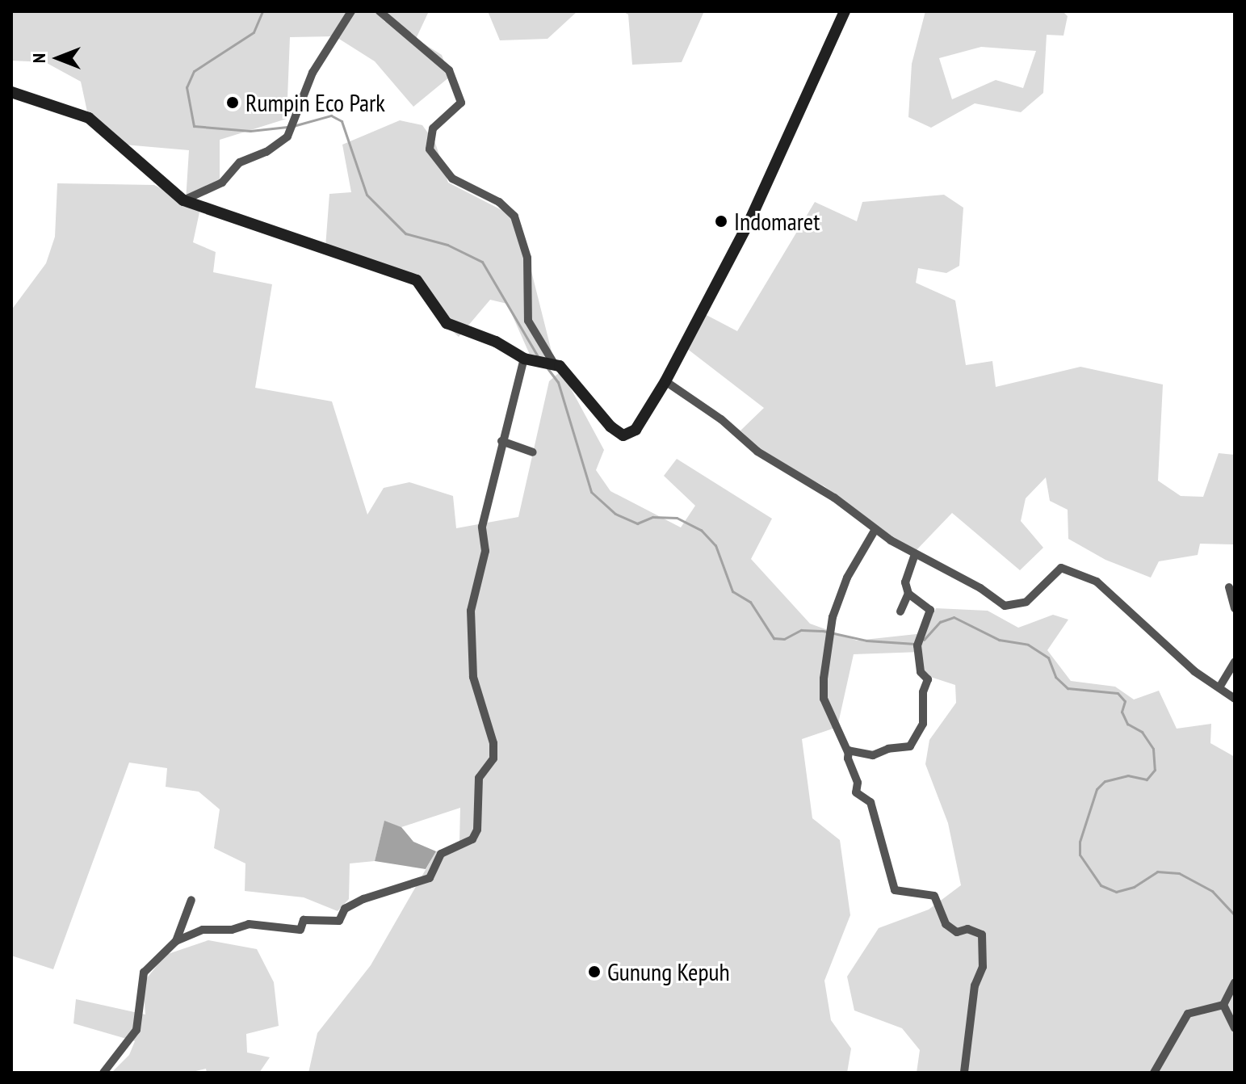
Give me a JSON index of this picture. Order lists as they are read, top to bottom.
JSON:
{
  "places": ["Rumpin Eco Park", "Indomaret", "Gunung Kepuh"],
  "north": "left"
}
